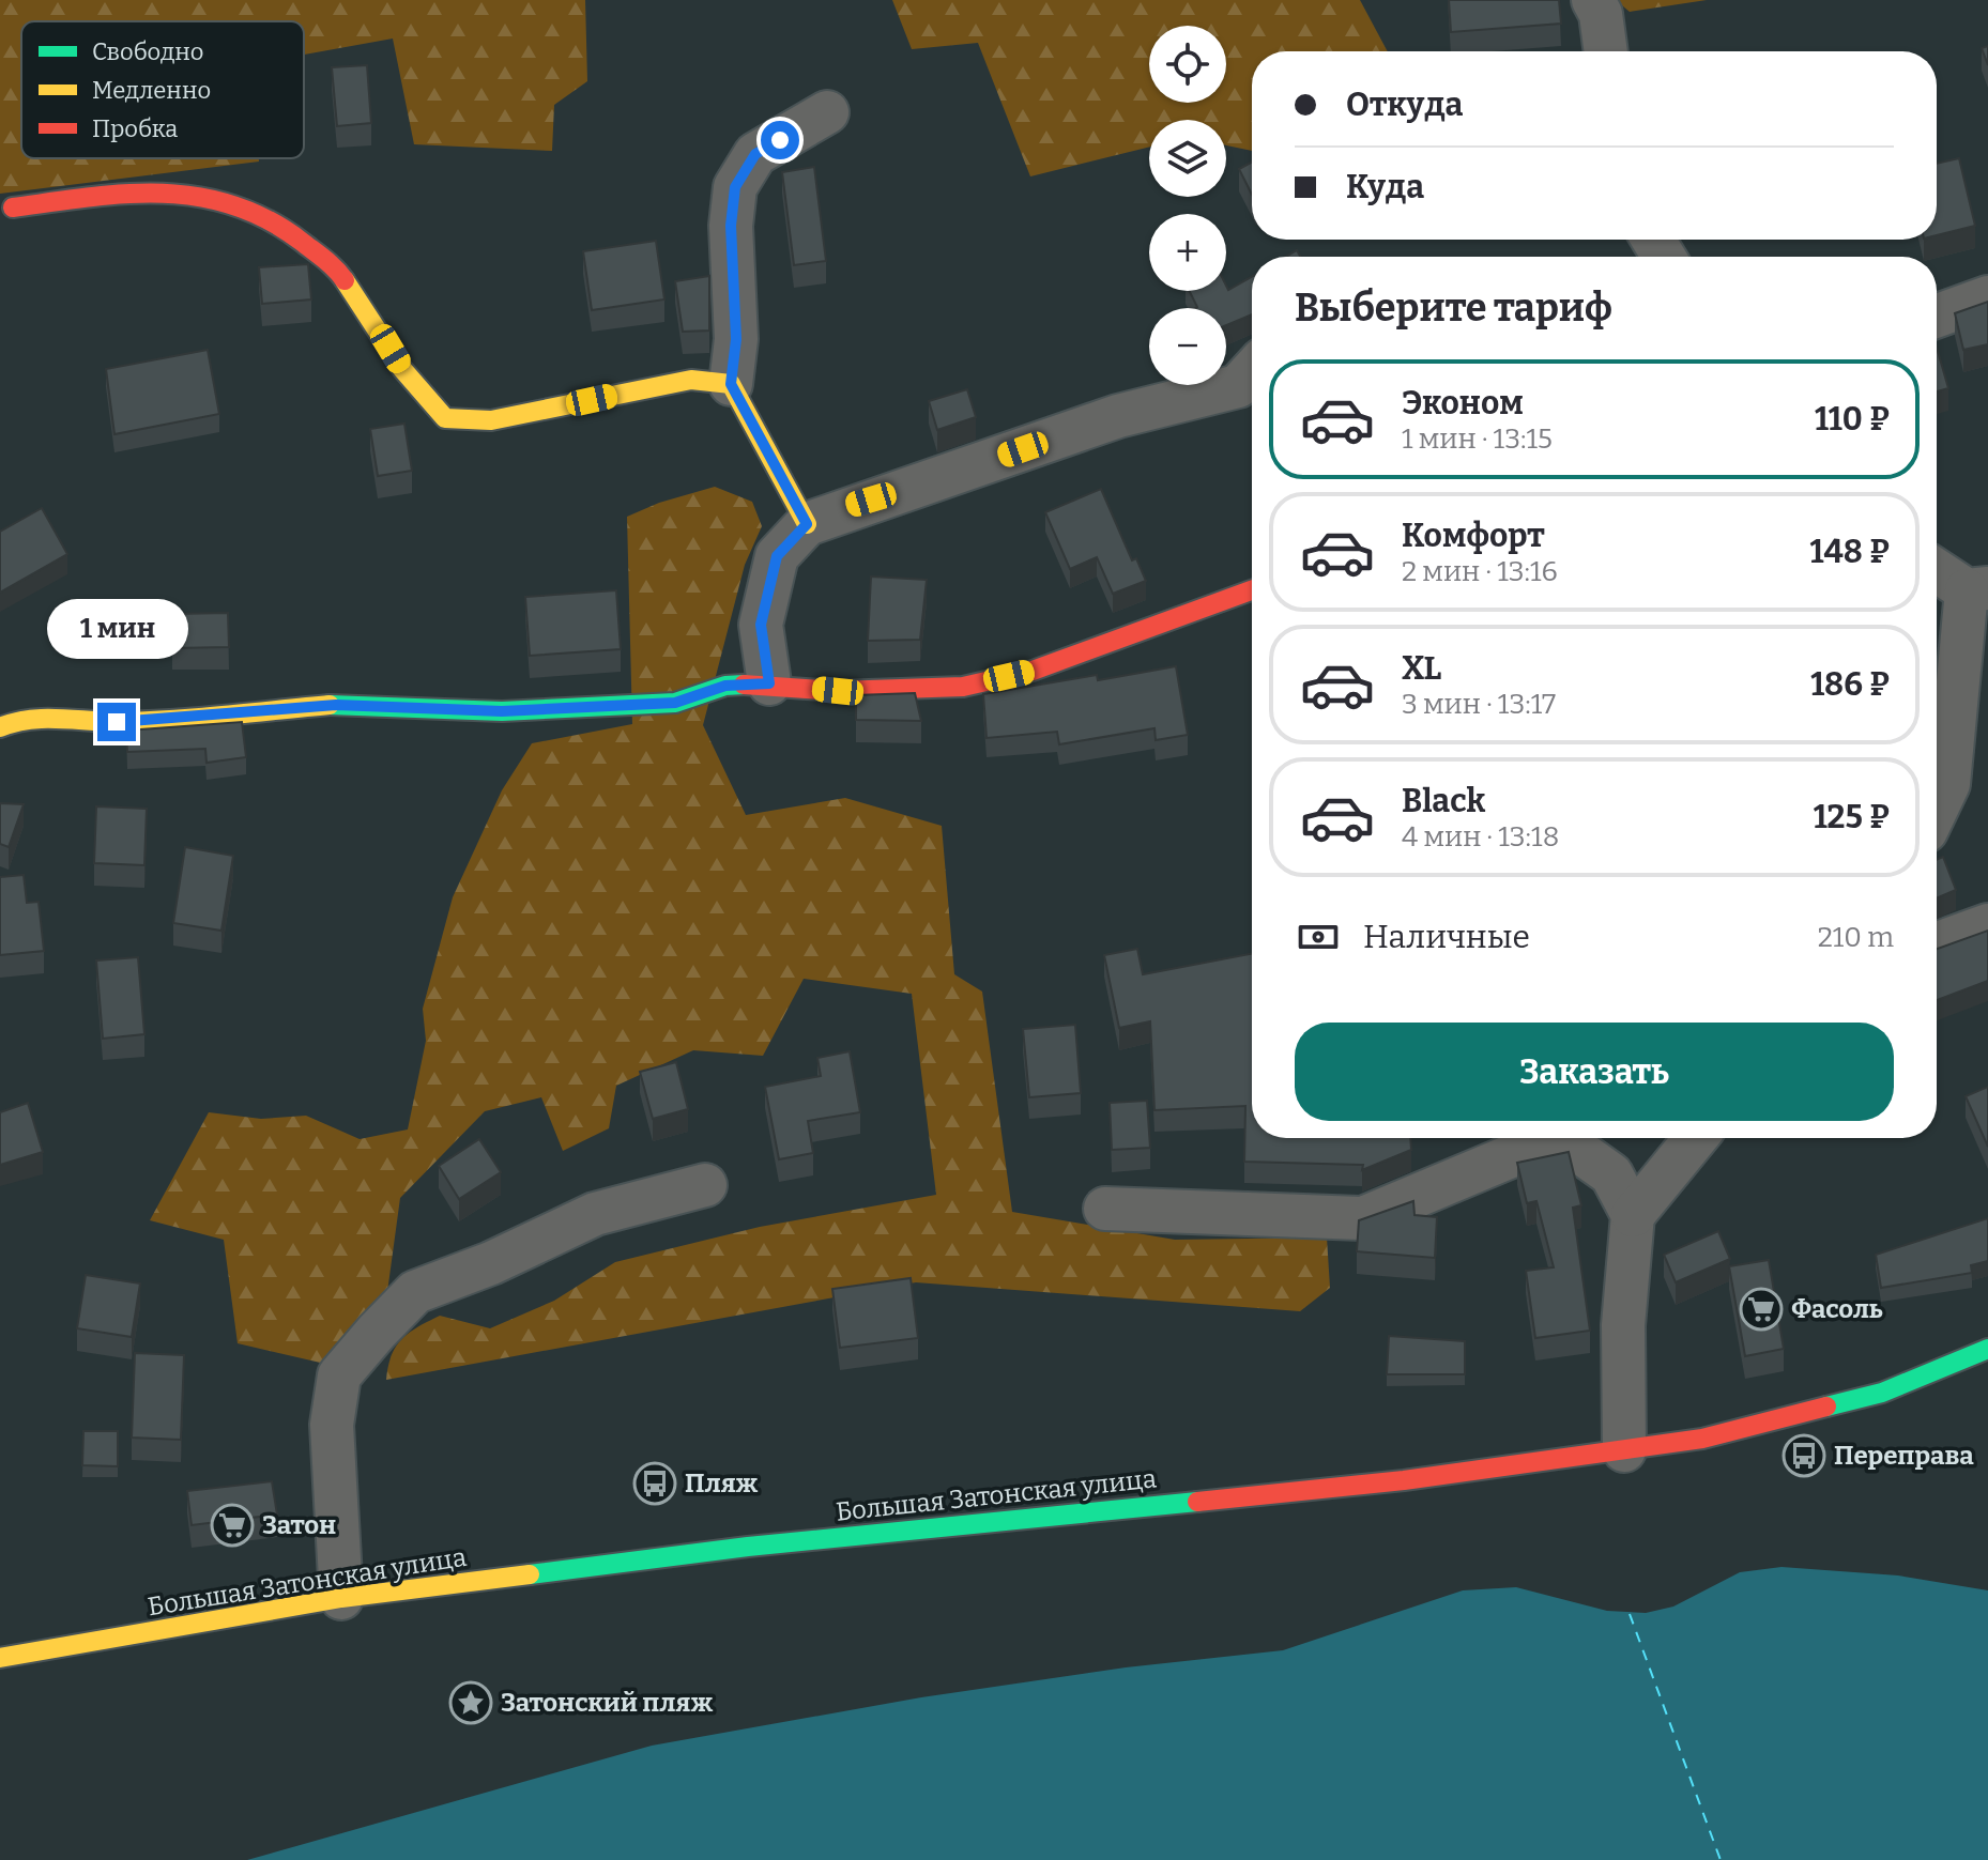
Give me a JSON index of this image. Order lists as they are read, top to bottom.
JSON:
{
  "streets": {
    "street": ["Большая Затонская улица"]
  },
  "places": {
    "supermarket": ["Фасоль", "Затон"],
    "bus stop": ["Переправа", "Пляж"],
    "place": ["Затонский пляж"]
  },
  "legend": ["Свободно", "Медленно", "Пробка"],
  "page": {
    "map_buttons": ["+", "−"],
    "banner": ["Откуда", "Куда"],
    "heading": "Выберите тариф",
    "list": [
      {
        "name": "Эконом",
        "note": "1 мин · 13:15",
        "value": "110 ₽"
      },
      {
        "name": "Комфорт",
        "note": "2 мин · 13:16",
        "value": "148 ₽"
      },
      {
        "name": "XL",
        "note": "3 мин · 13:17",
        "value": "186 ₽"
      },
      {
        "name": "Black",
        "note": "4 мин · 13:18",
        "value": "125 ₽"
      }
    ],
    "bubble": "1 мин",
    "pay": ["Наличные", "210 m"],
    "buttons": "Заказать"
  }
}
